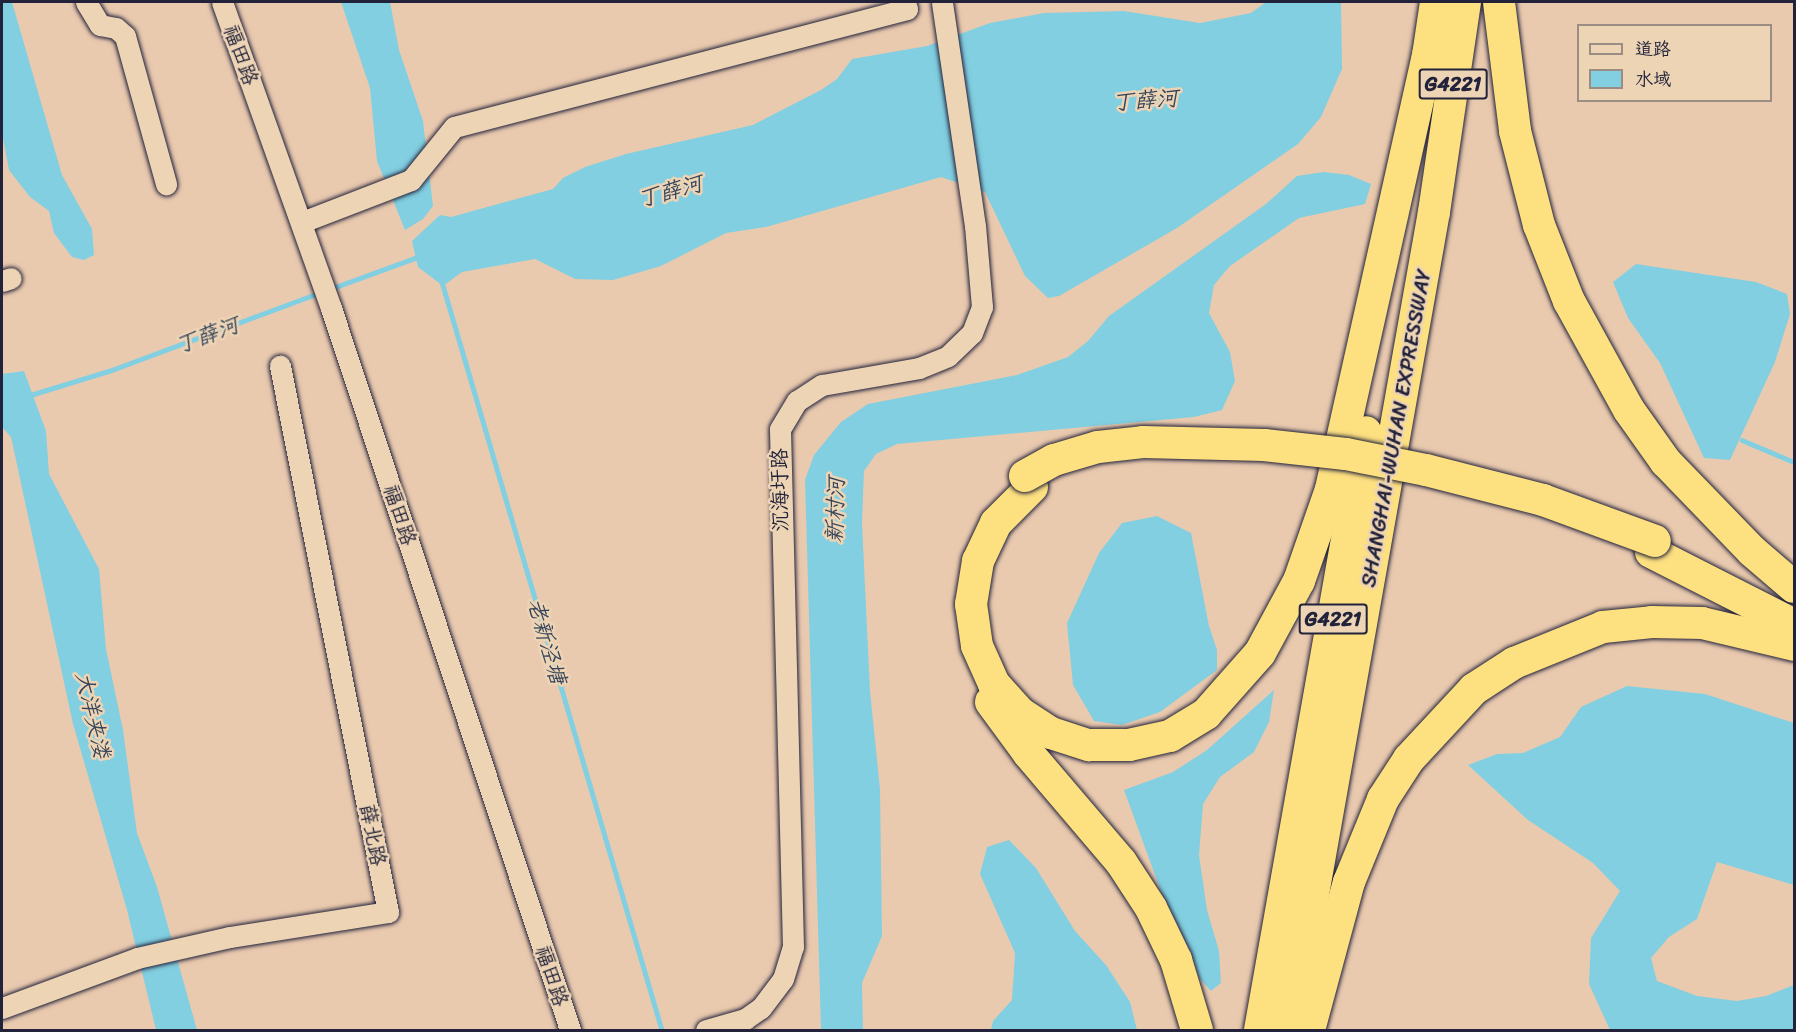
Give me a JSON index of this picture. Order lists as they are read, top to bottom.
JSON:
{
  "streets": {
    "highway": ["G4221", "SHANGHAI-WUHAN EXPRESSWAY"],
    "street": ["福田路", "沉海圩路", "薛北路"]
  },
  "water": [
    "丁薛河",
    "新村河",
    "老新泾塘",
    "大洋夹溇"
  ],
  "legend": ["道路", "水域"]
}
